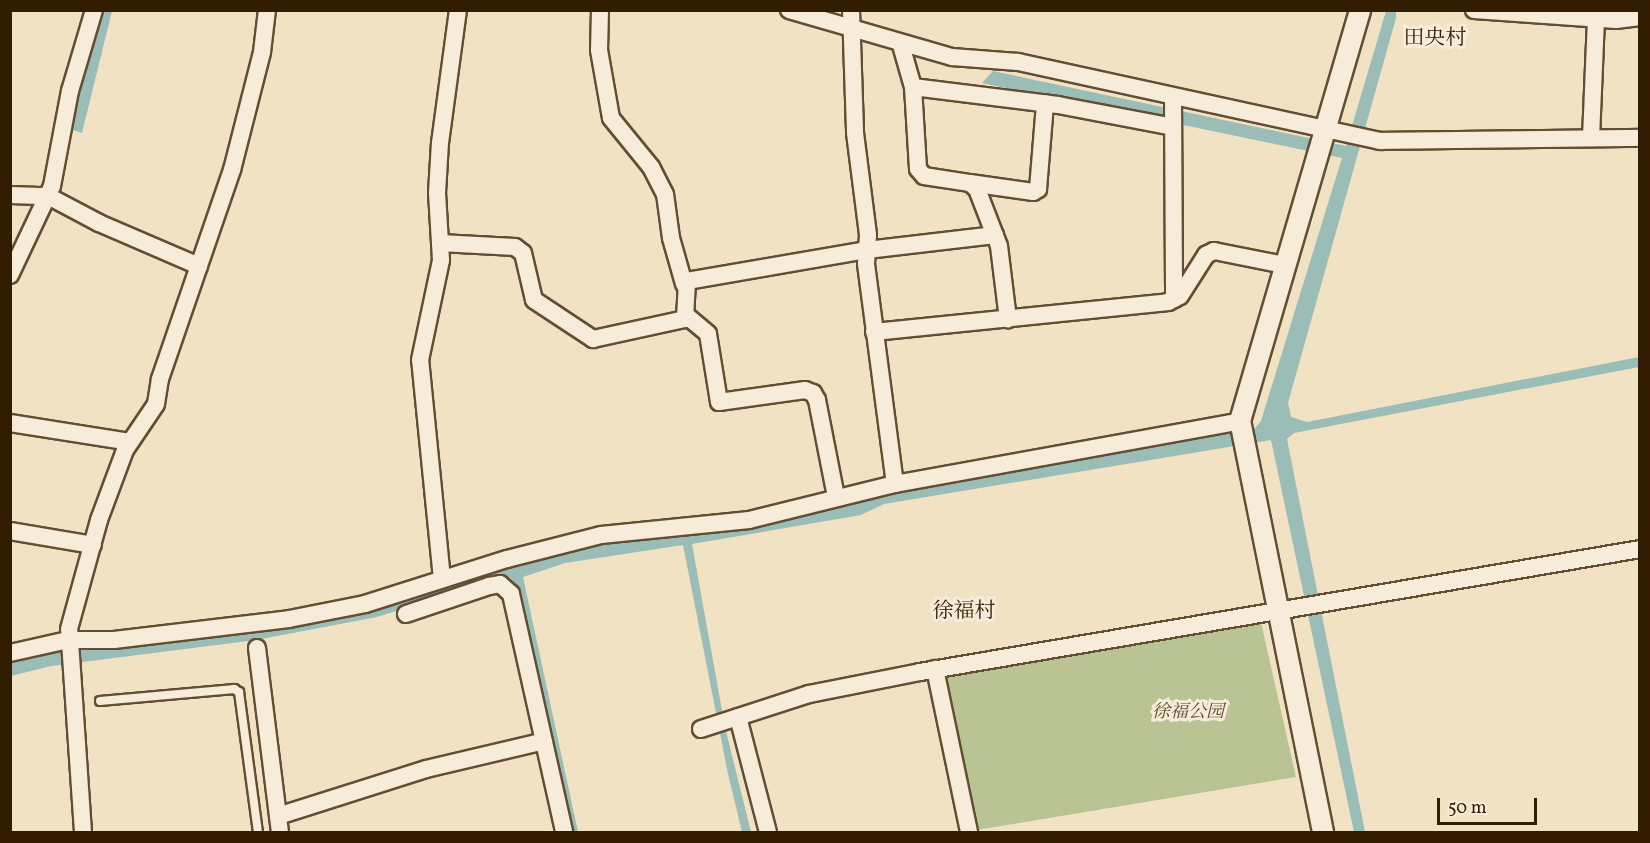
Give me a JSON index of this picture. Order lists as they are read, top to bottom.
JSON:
{
  "districts": ["田央村", "徐福村"],
  "parks": ["徐福公园"],
  "scale_bar": "50 m"
}
